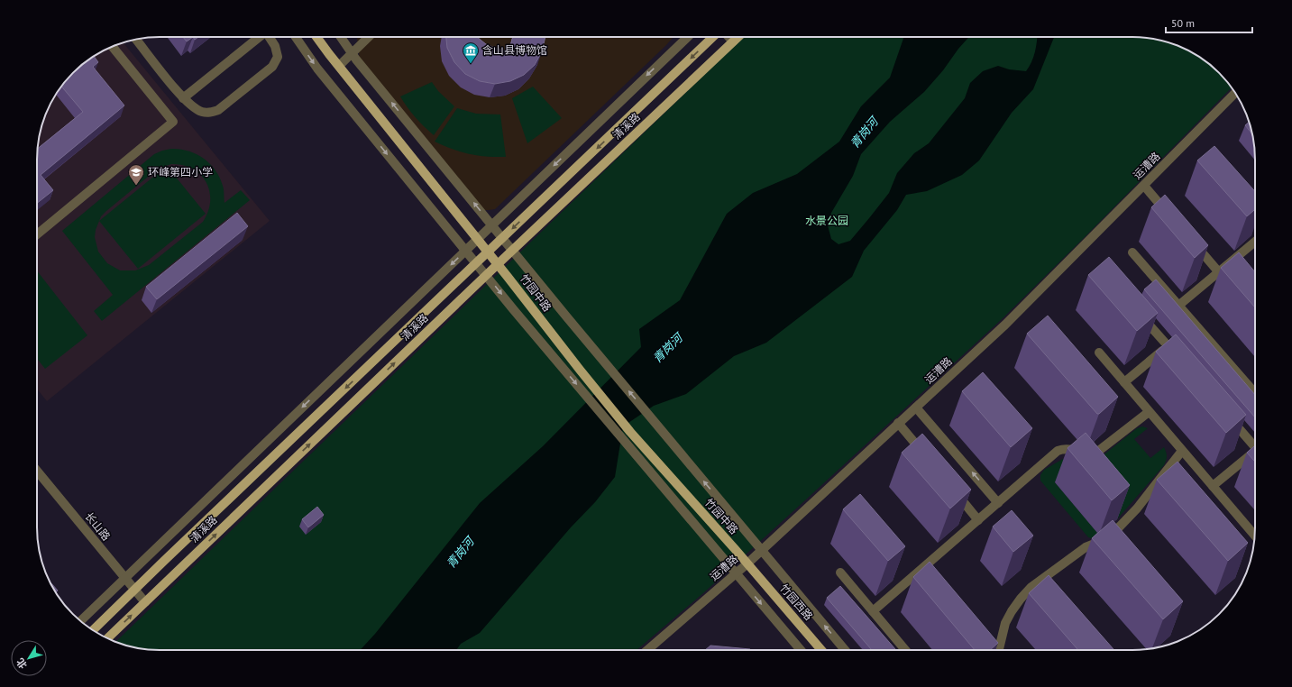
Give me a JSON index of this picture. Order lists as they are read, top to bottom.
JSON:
{
  "streets": {
    "main road": ["清溪路", "竹园中路", "竹园西路"],
    "street": ["运漕路", "长山路"]
  },
  "crossings": [
    ["清溪路", "竹园中路"],
    ["清溪路", "长山路"],
    ["运漕路", "竹园中路"],
    ["运漕路", "竹园西路"],
    ["竹园中路", "竹园西路"]
  ],
  "water": ["青岗河"],
  "parks": ["水景公园"],
  "places": {
    "museum": ["含山县博物馆"],
    "school or university": ["环峰第四小学"]
  },
  "scale_bar": "50 m",
  "north": "bottom left"
}
